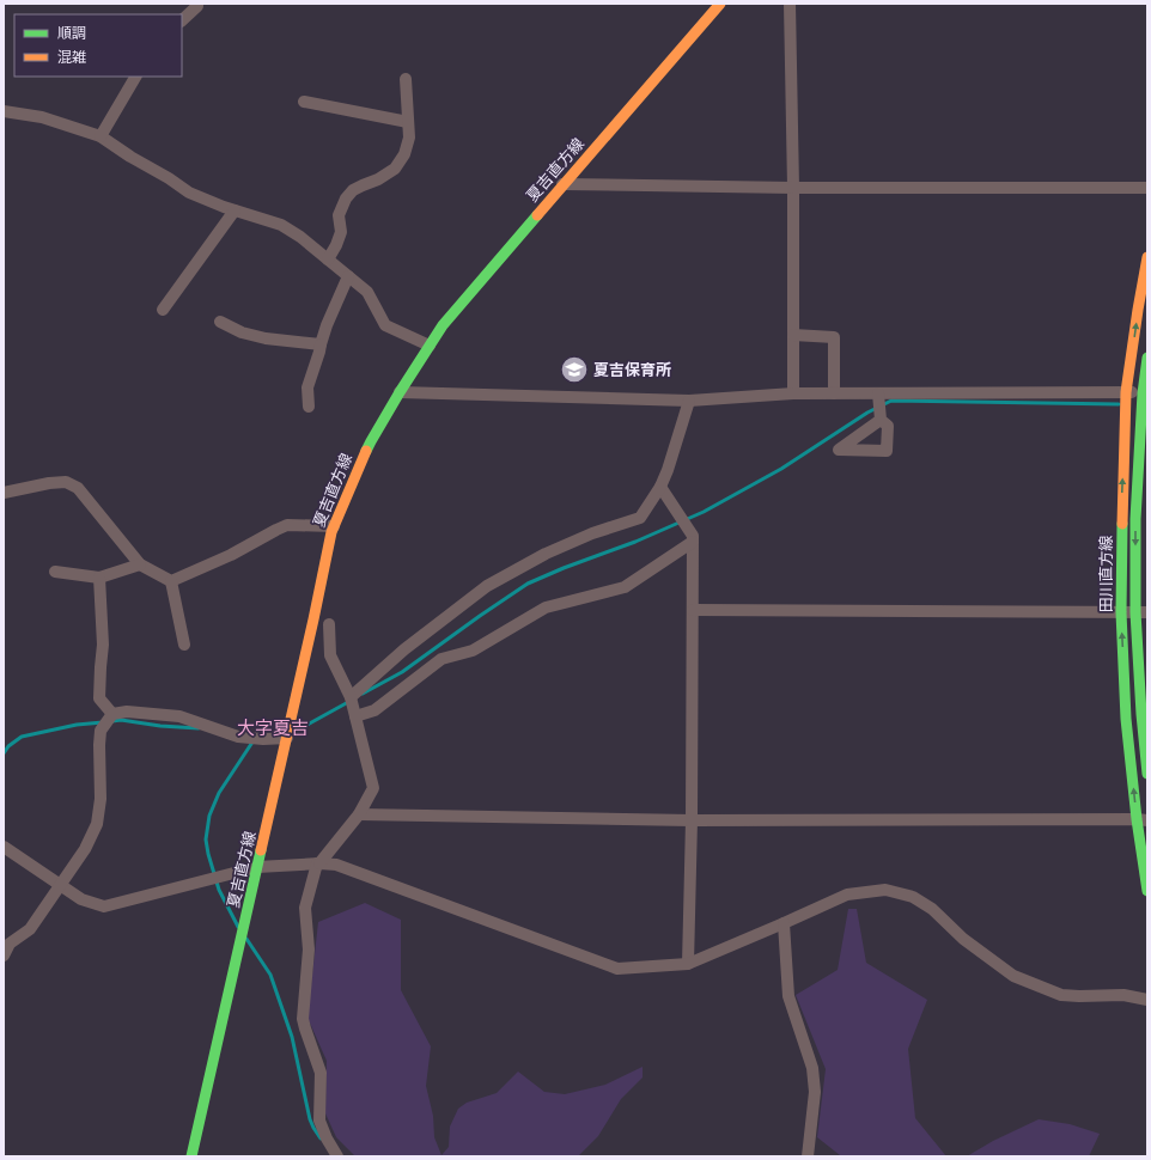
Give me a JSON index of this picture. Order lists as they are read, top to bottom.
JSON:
{
  "streets": {
    "main road": ["夏吉直方線", "田川直方線"]
  },
  "districts": ["大字夏吉"],
  "places": {
    "school or university": ["夏吉保育所"]
  },
  "legend": ["順調", "混雑"]
}
